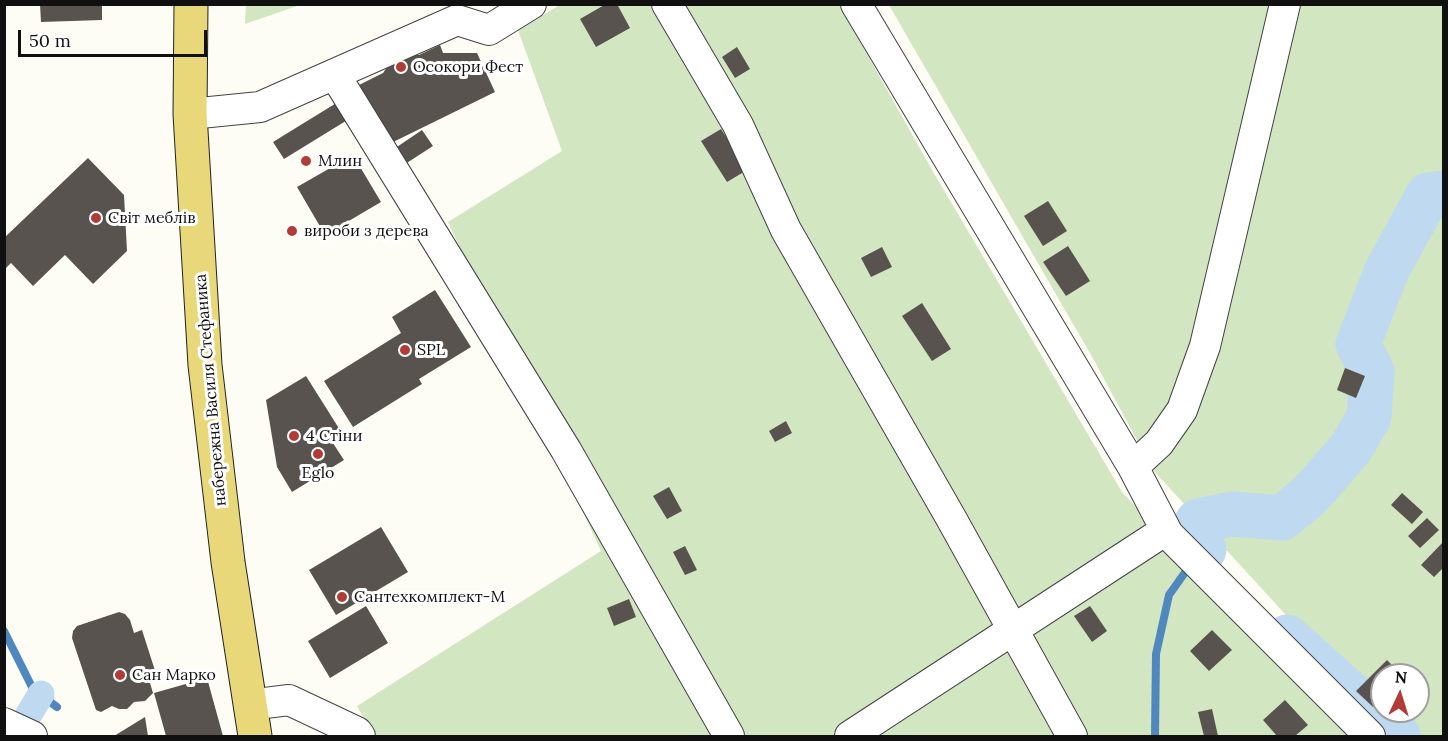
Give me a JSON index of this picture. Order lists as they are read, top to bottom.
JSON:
{
  "streets": {
    "main road": ["набережна Василя Стефаника"]
  },
  "places": [
    "Осокори Фест",
    "Млин",
    "Світ меблів",
    "вироби з дерева",
    "SPL",
    "4 Стіни",
    "Eglo",
    "Сантехкомплект-М",
    "Сан Марко"
  ],
  "scale_bar": "50 m",
  "north": "top"
}
